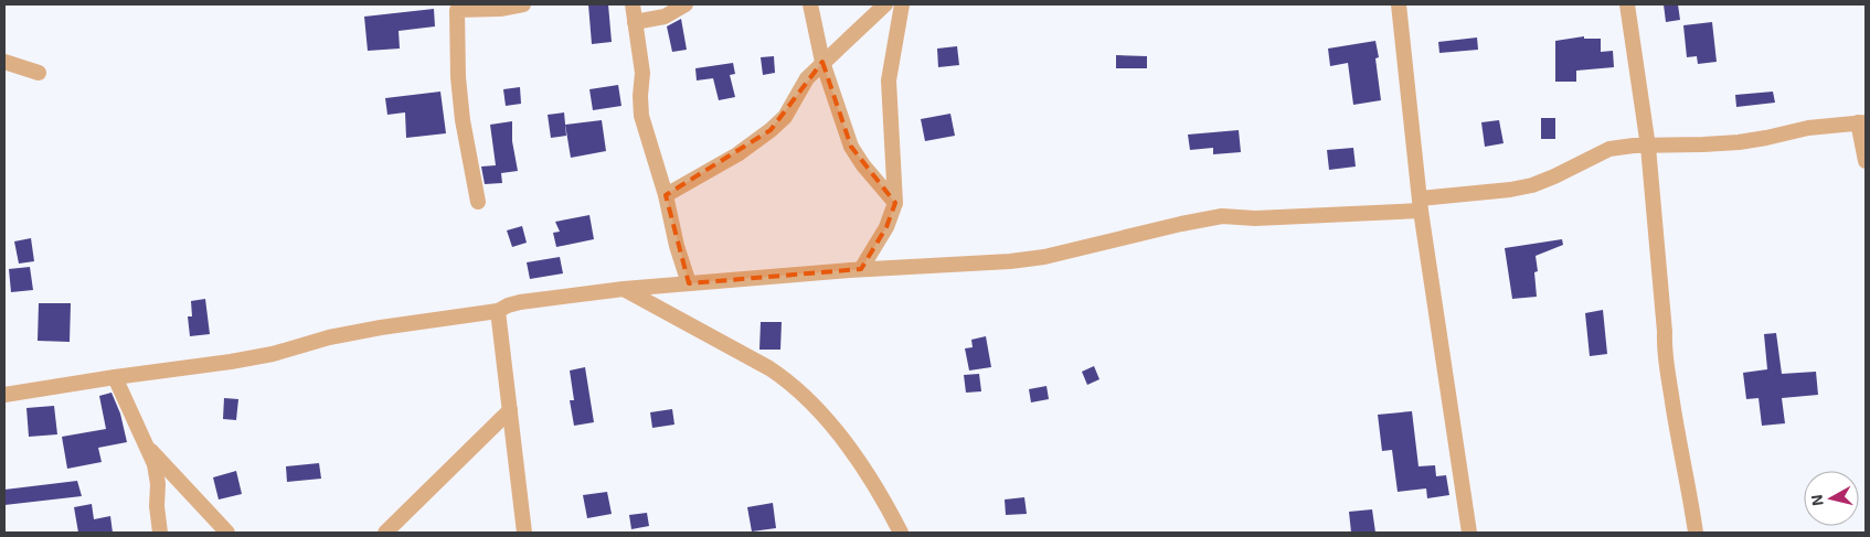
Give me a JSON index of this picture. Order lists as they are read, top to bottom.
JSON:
{
  "north": "left"
}
